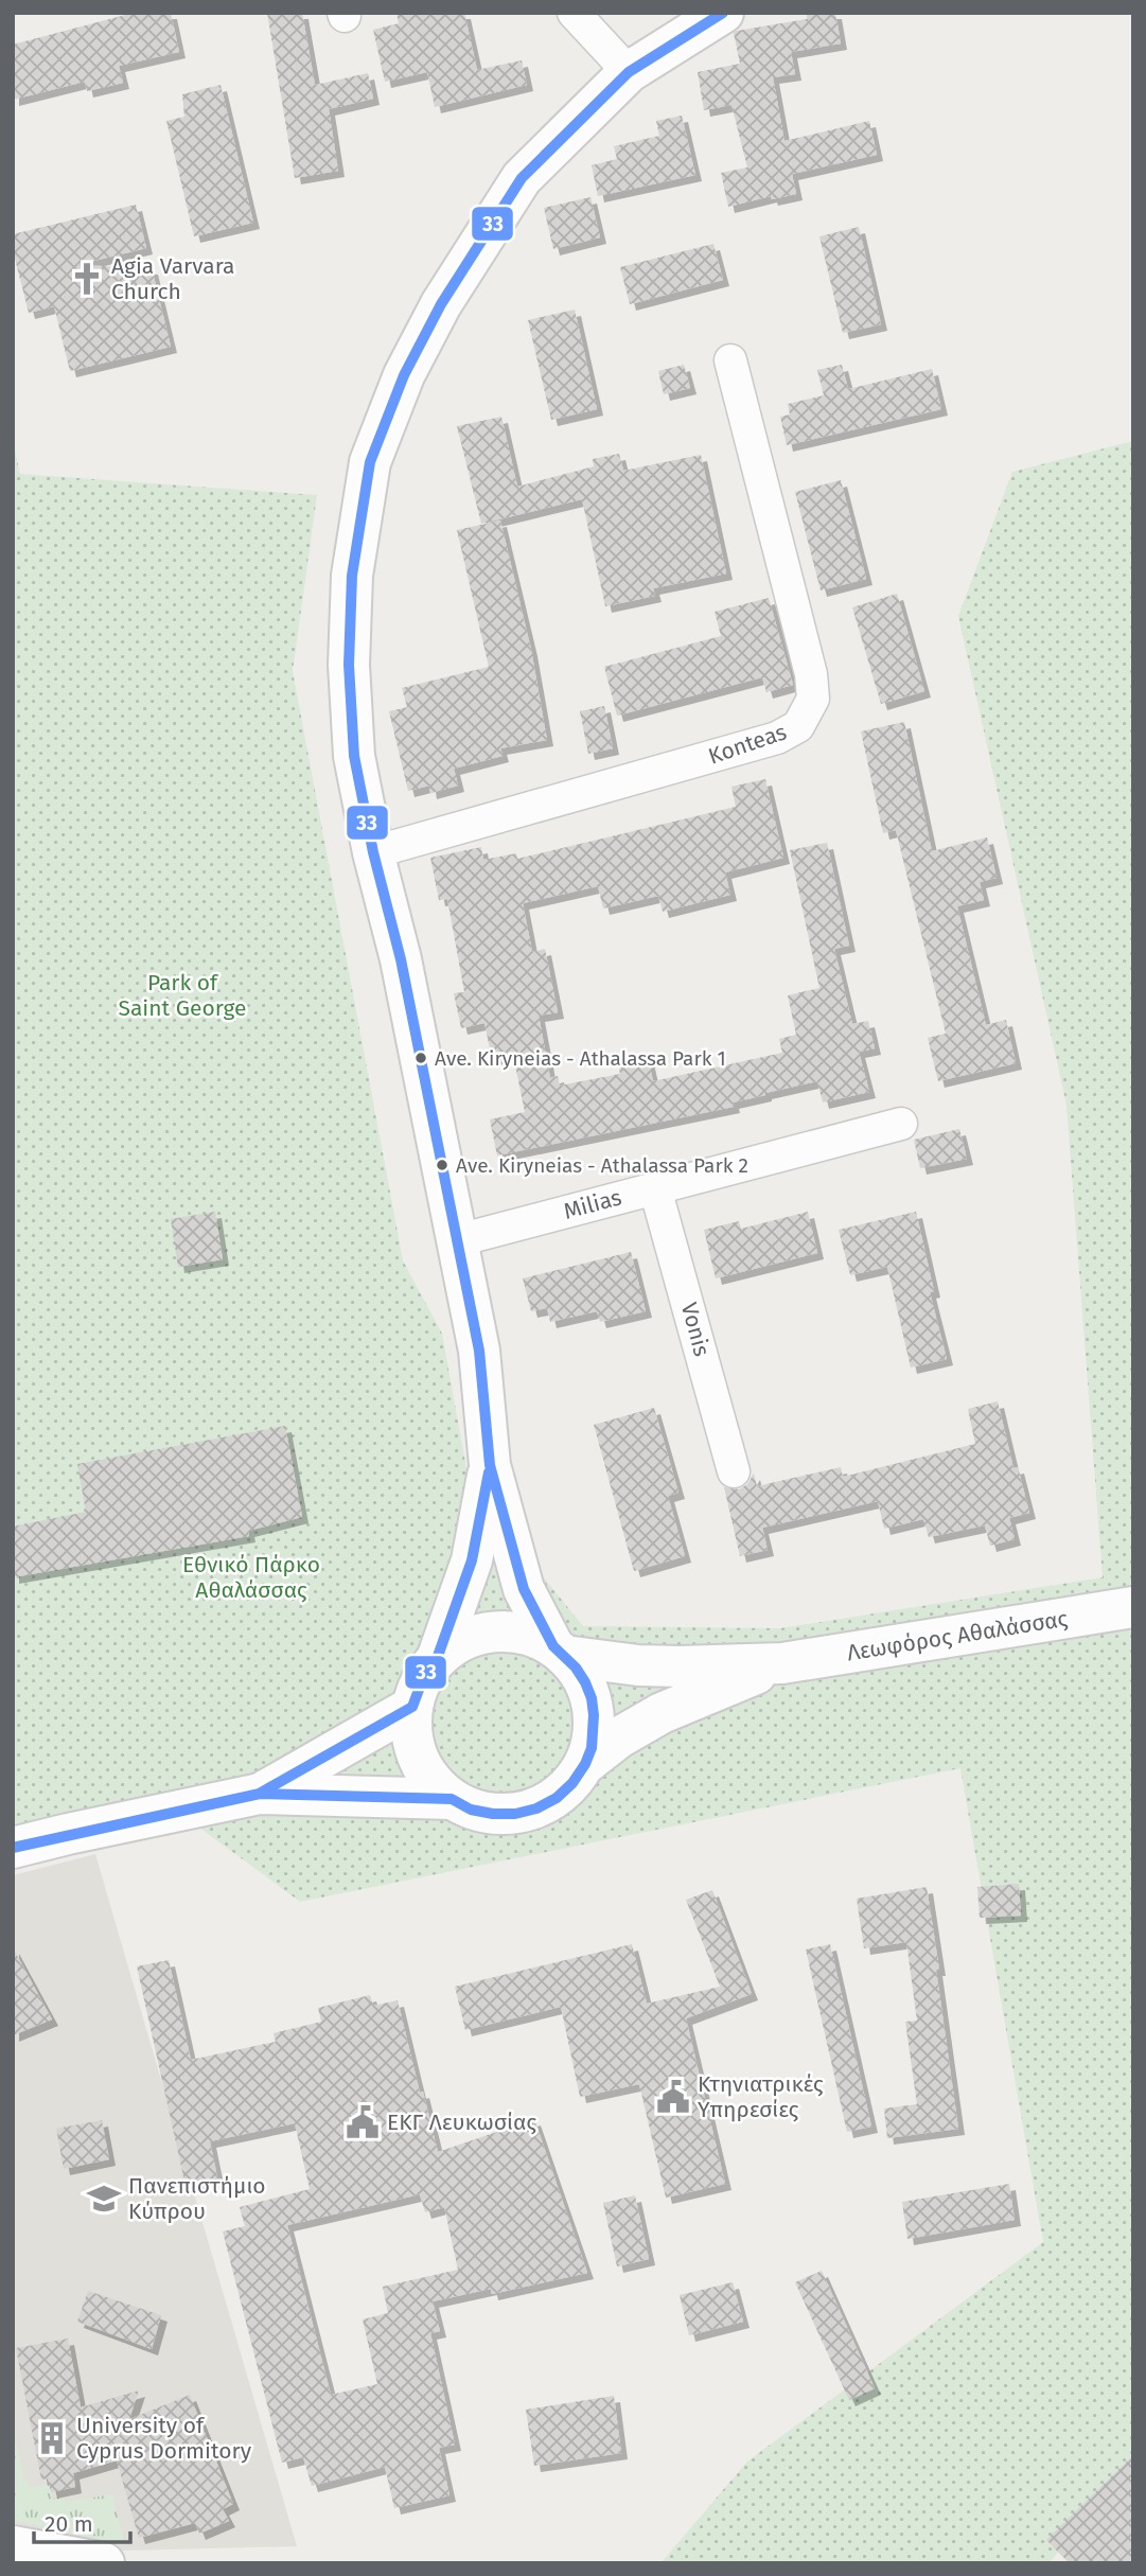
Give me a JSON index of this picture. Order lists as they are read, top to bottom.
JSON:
{
  "streets": {
    "main road": ["Λεωφόρος Αθαλάσσας"],
    "street": ["Konteas", "Milias", "Vonis"]
  },
  "crossings": [
    ["Milias", "Vonis"]
  ],
  "parks": ["Park of Saint George", "Εθνικό Πάρκο Αθαλάσσας"],
  "places": {
    "church": ["Agia Varvara Church"],
    "other": ["Ave. Kiryneias - Athalassa Park 1", "Ave. Kiryneias - Athalassa Park 2"],
    "public building": ["Κτηνιατρικές Υπηρεσίες", "ΕΚΓ Λευκωσίας"],
    "school or university": ["Πανεπιστήμιο Κύπρου"],
    "building": ["University of Cyprus Dormitory"]
  },
  "lines": ["transit line 33"],
  "scale_bar": "20 m"
}
